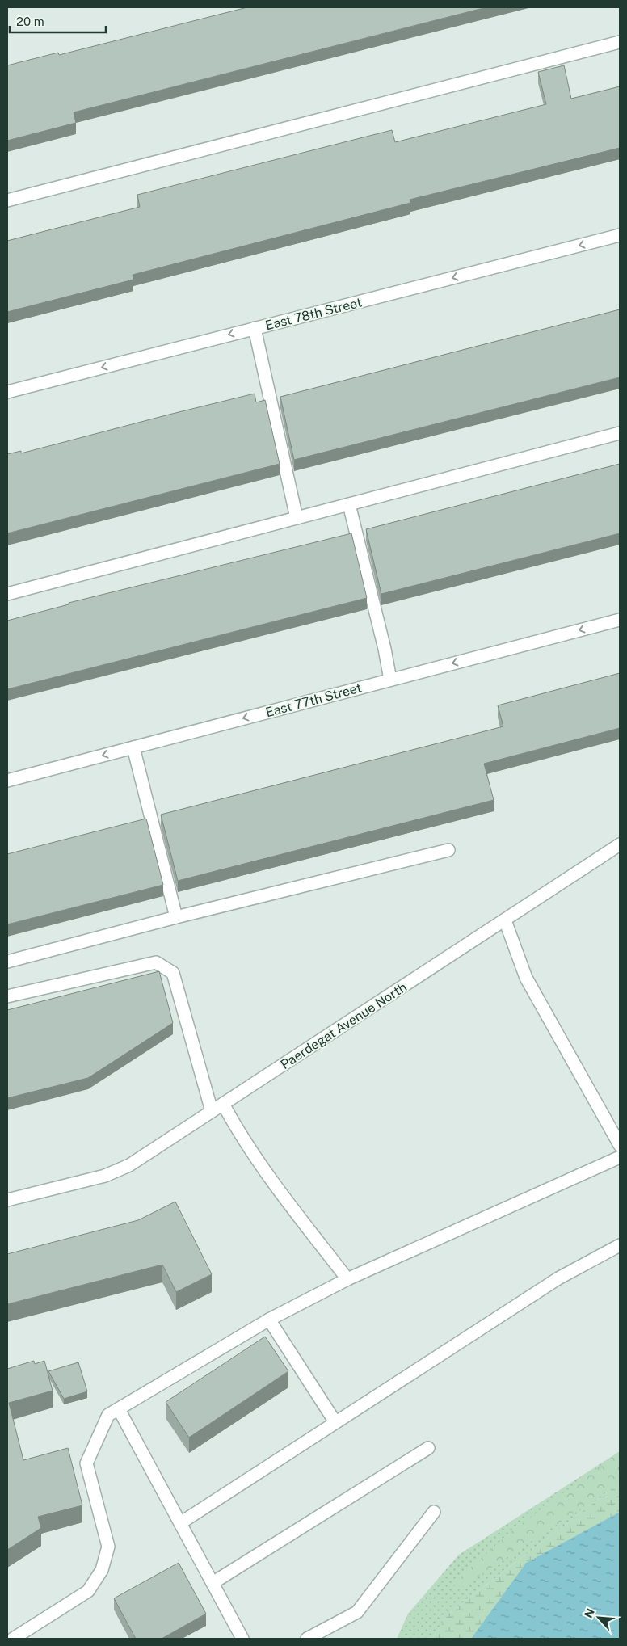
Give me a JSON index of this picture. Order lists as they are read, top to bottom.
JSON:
{
  "streets": {
    "street": ["East 78th Street", "East 77th Street", "Paerdegat Avenue North"]
  },
  "one_way": ["East 78th Street", "East 77th Street"],
  "scale_bar": "20 m",
  "north": "top left"
}
